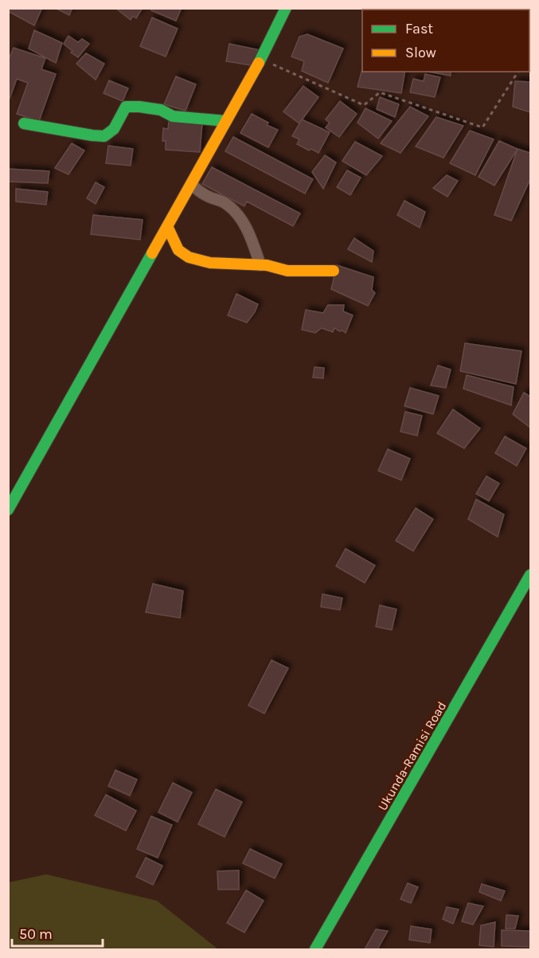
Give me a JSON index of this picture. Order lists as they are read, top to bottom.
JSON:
{
  "streets": {
    "main road": ["Ukunda-Ramisi Road"]
  },
  "legend": ["Fast", "Slow"],
  "scale_bar": "50 m"
}
